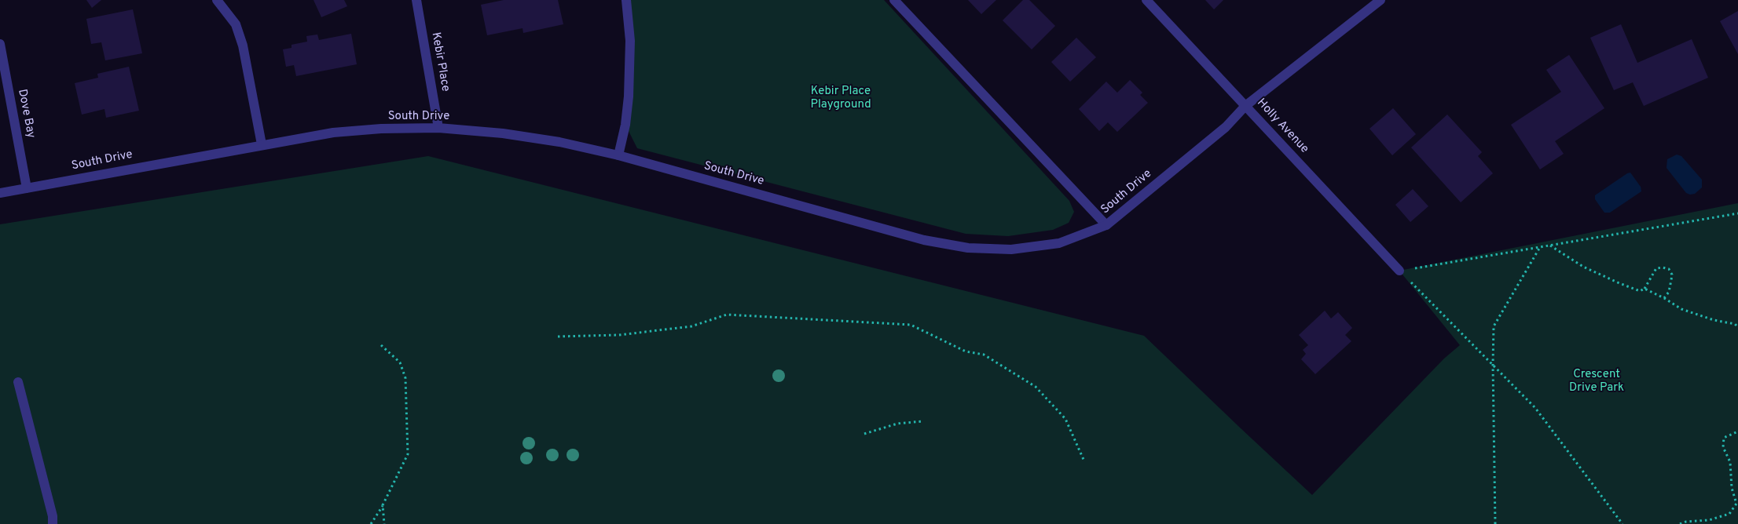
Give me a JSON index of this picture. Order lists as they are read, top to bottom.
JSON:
{
  "streets": {
    "street": [
      "Kebir Place",
      "Dove Bay",
      "South Drive",
      "Holly Avenue"
    ]
  },
  "crossings": [
    ["Kebir Place", "South Drive"],
    ["Dove Bay", "South Drive"],
    ["South Drive", "Holly Avenue"]
  ],
  "parks": ["Kebir Place Playground", "Crescent Drive Park"]
}
